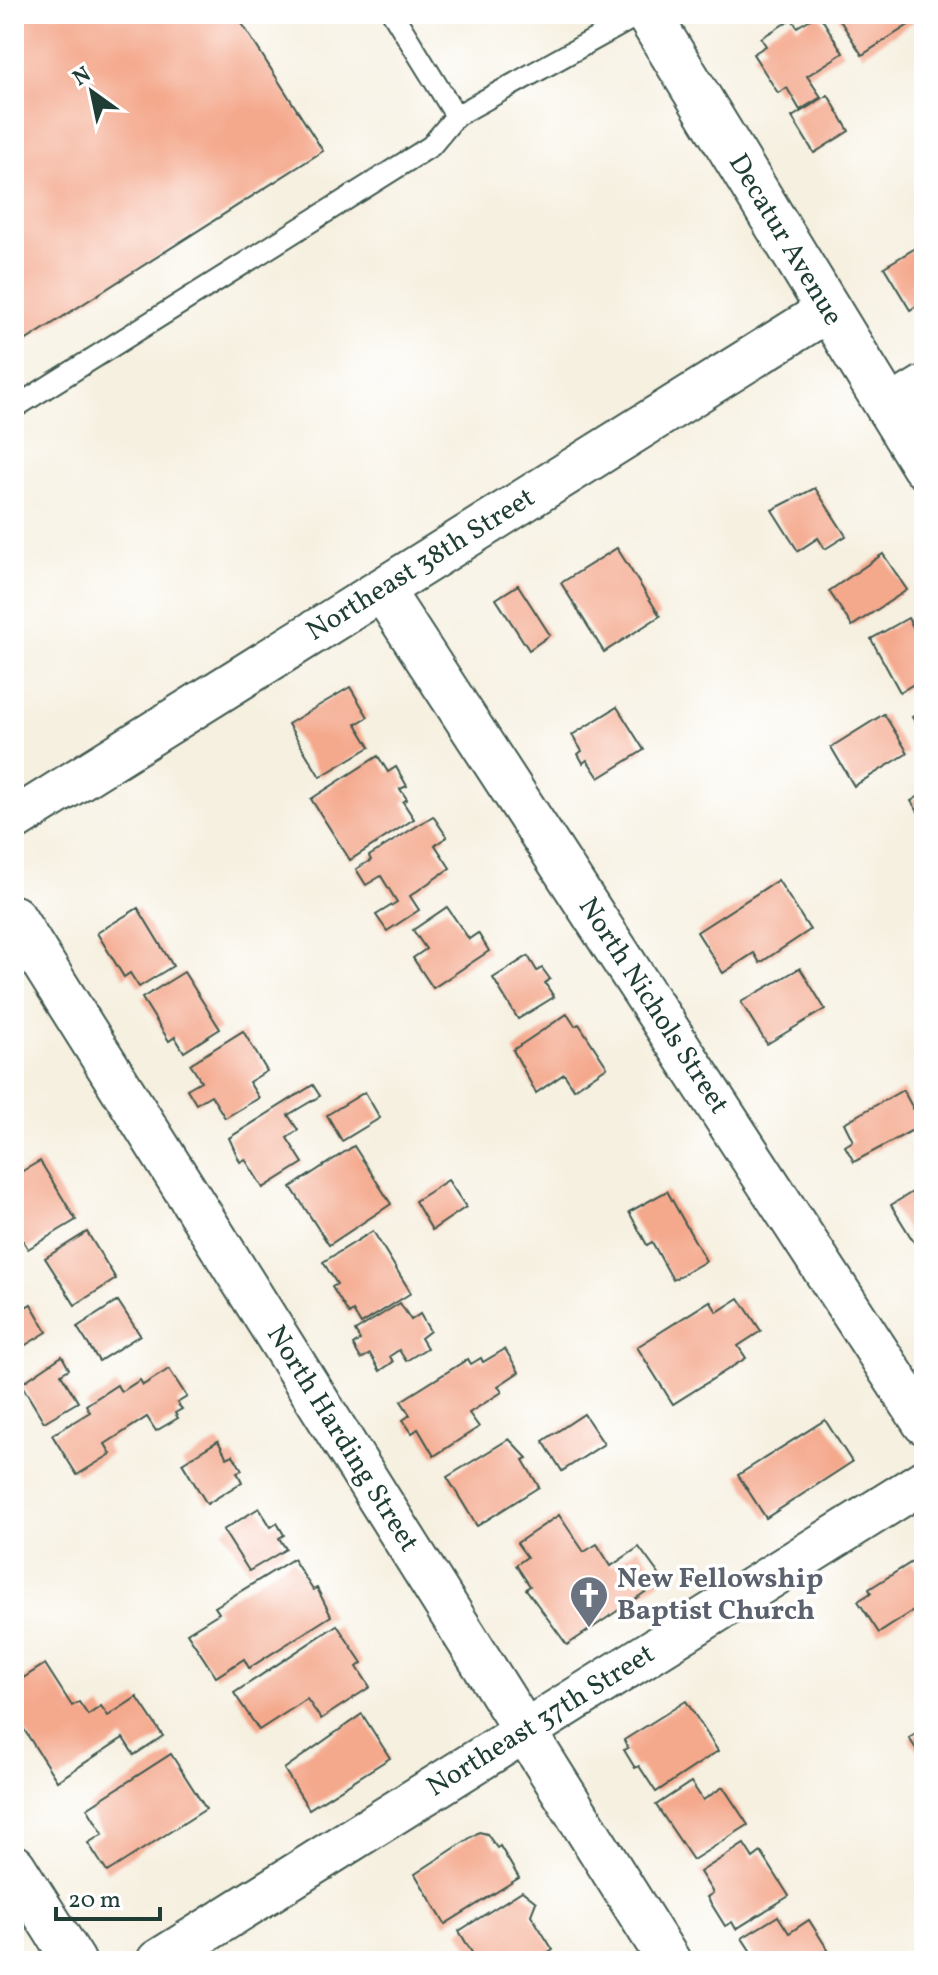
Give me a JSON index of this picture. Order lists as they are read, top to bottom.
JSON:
{
  "streets": {
    "main road": ["Decatur Avenue"],
    "street": [
      "Northeast 38th Street",
      "North Nichols Street",
      "North Harding Street",
      "Northeast 37th Street"
    ]
  },
  "crossings": [
    ["Decatur Avenue", "Northeast 38th Street"],
    ["Northeast 38th Street", "North Nichols Street"],
    ["North Harding Street", "Northeast 37th Street"]
  ],
  "places": {
    "church": ["New Fellowship Baptist Church"]
  },
  "scale_bar": "20 m",
  "north": "top left"
}
